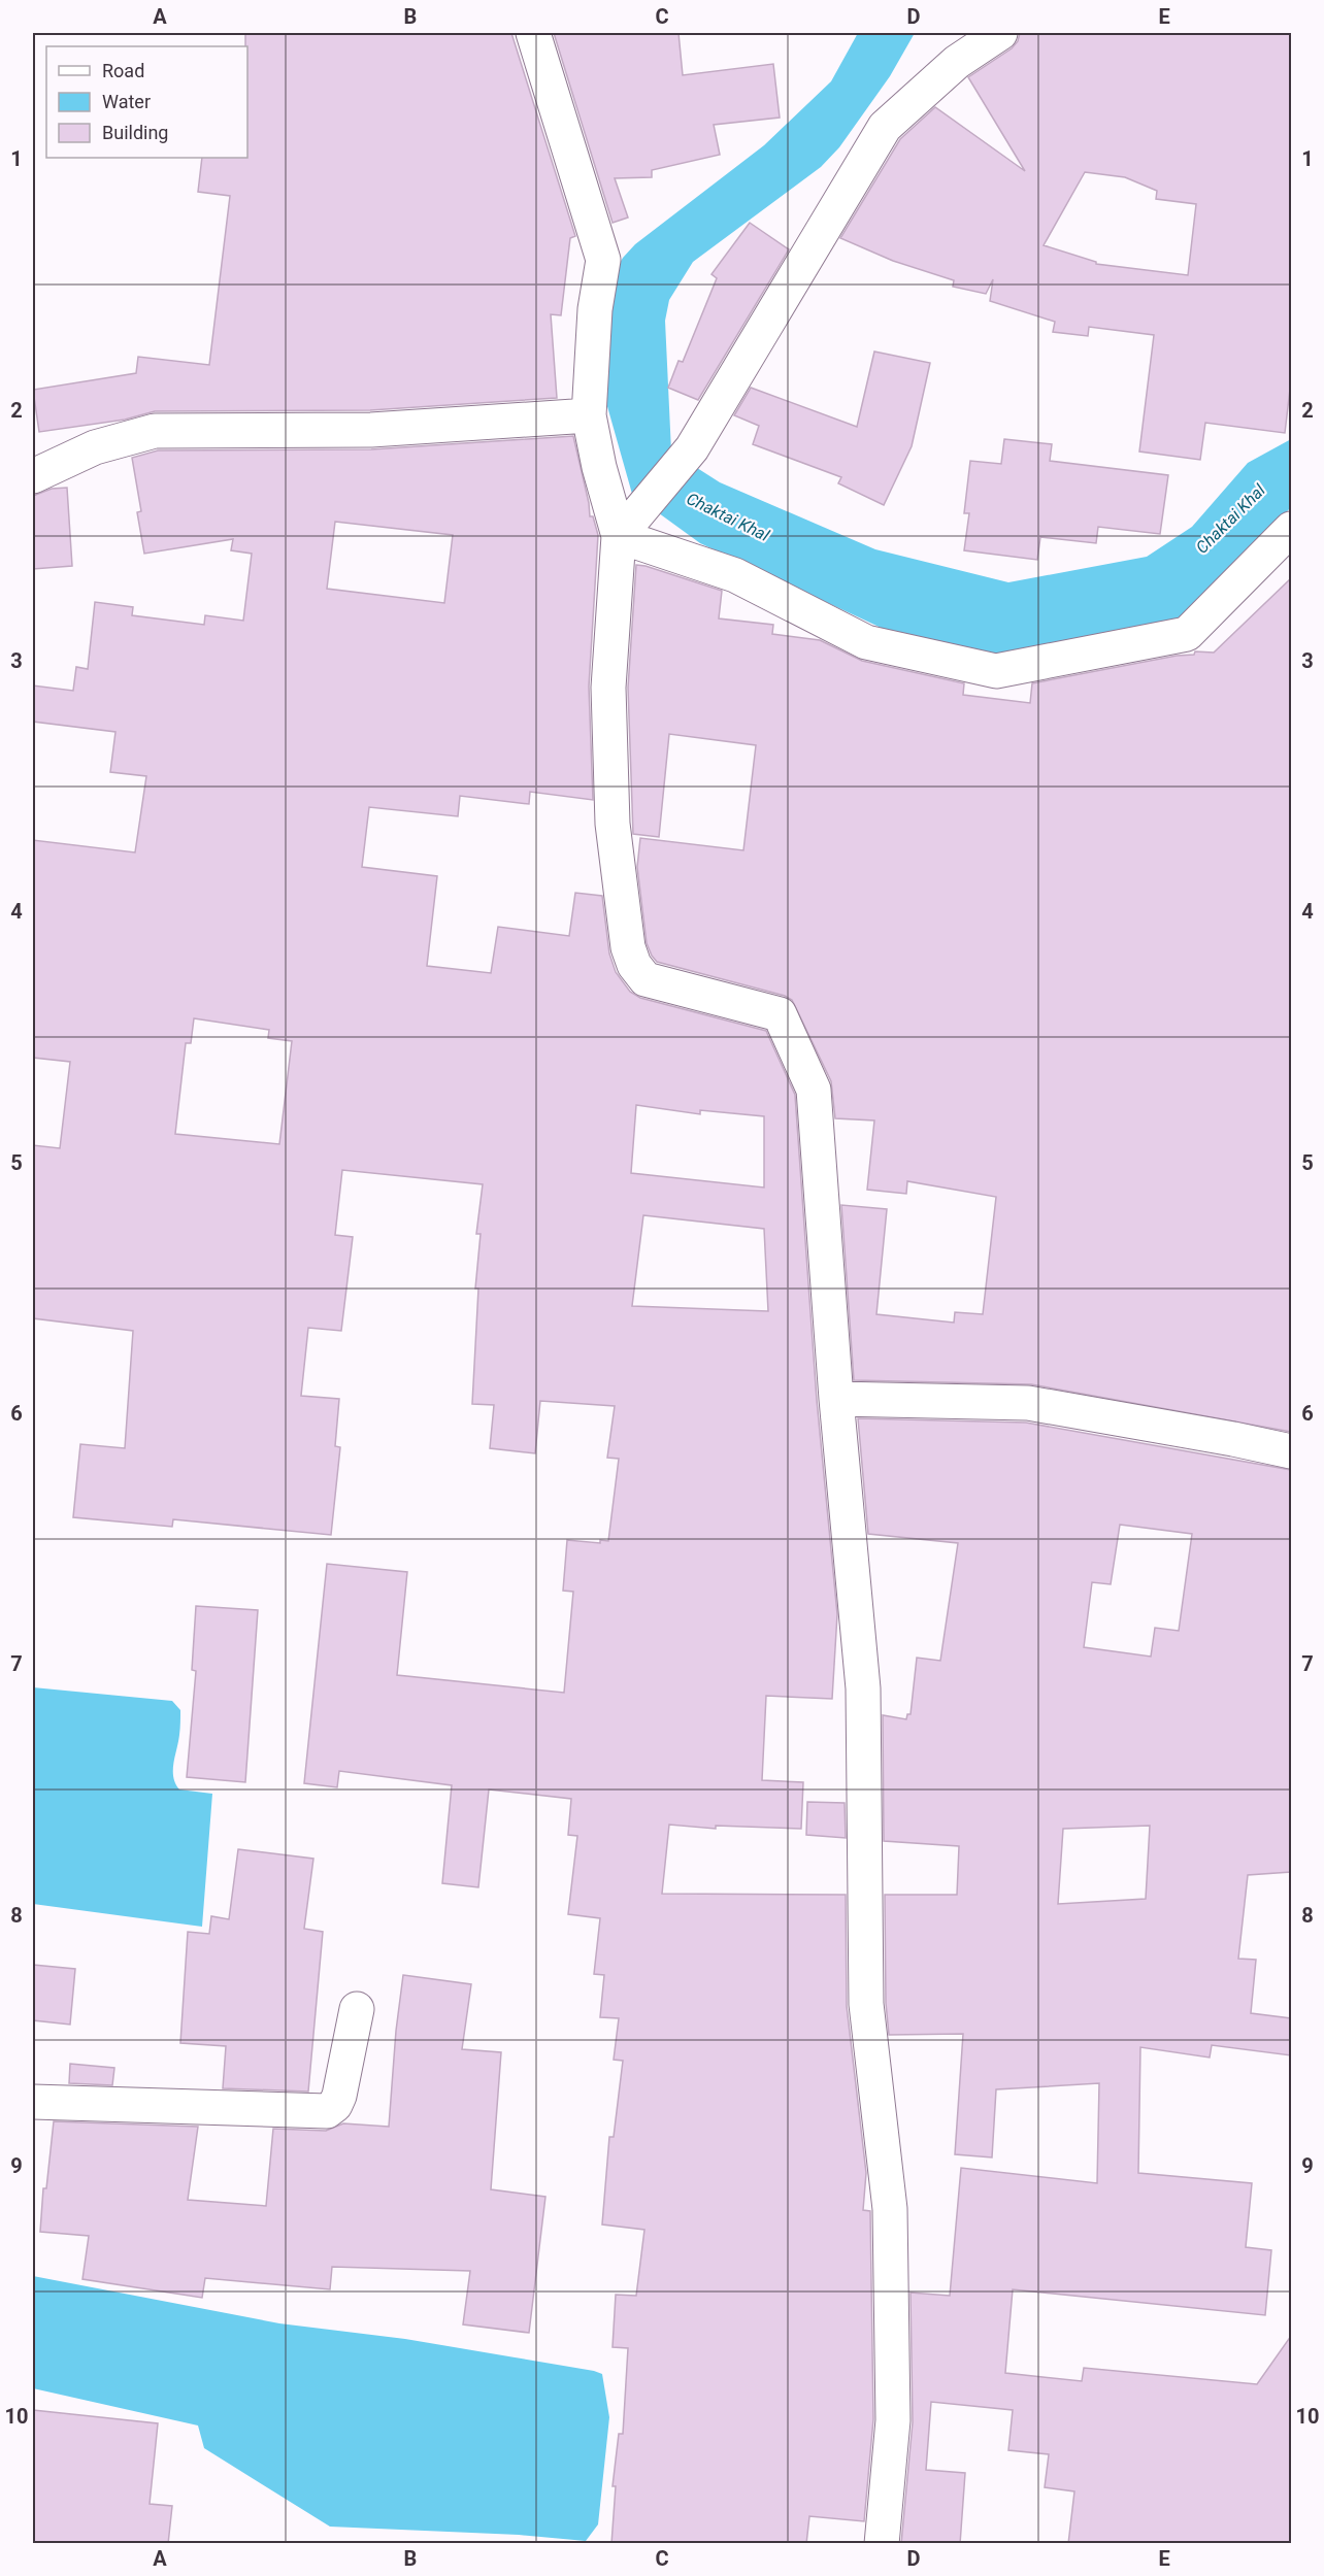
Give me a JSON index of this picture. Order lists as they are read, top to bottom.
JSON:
{
  "water": ["Chaktai Khal"],
  "legend": ["Road", "Water", "Building"],
  "grid": {
    "columns": [
      "A",
      "B",
      "C",
      "D",
      "E"
    ],
    "rows": [
      "1",
      "2",
      "3",
      "4",
      "5",
      "6",
      "7",
      "8",
      "9",
      "10"
    ]
  }
}
